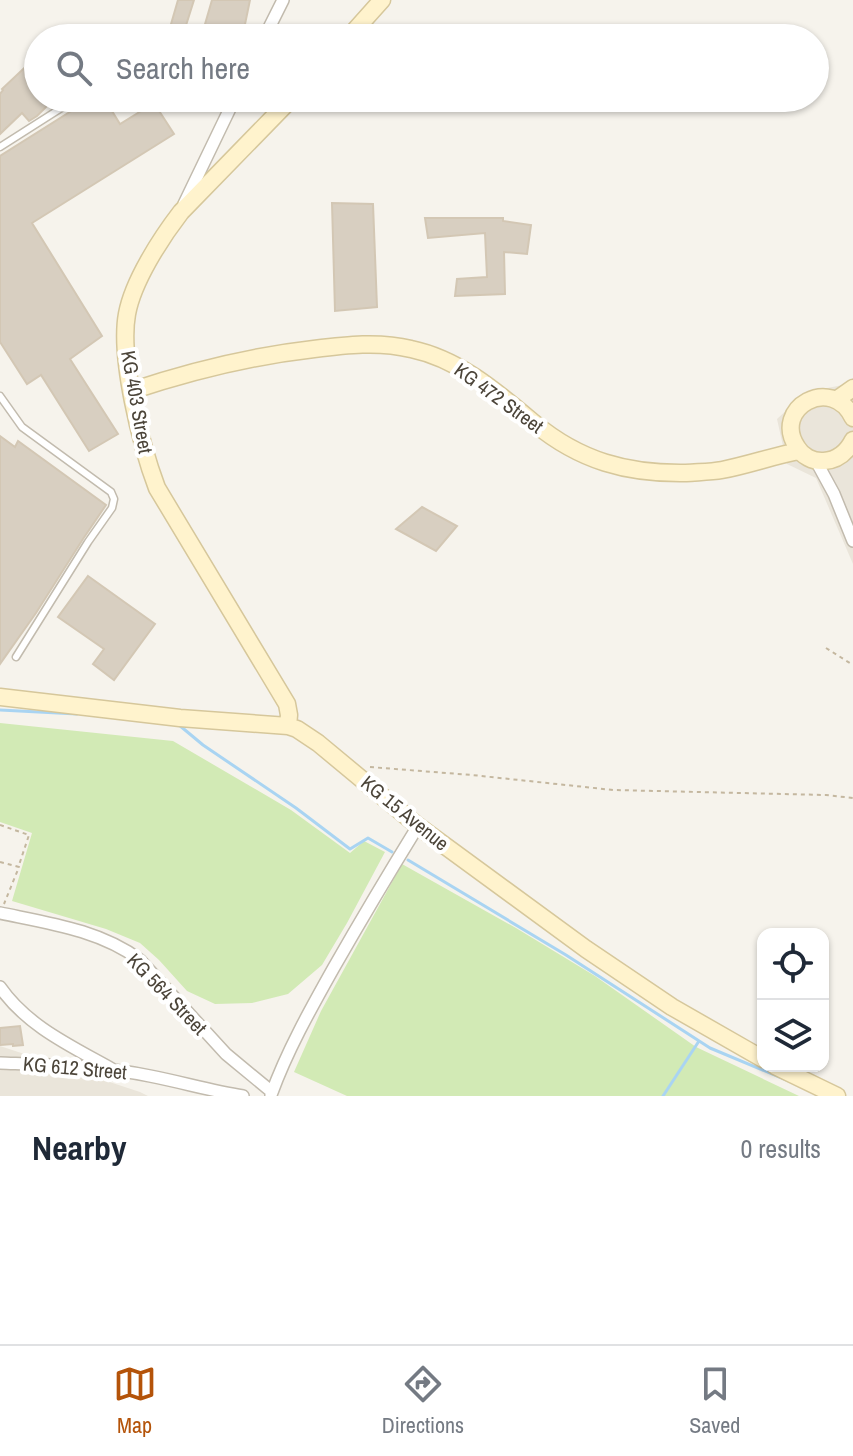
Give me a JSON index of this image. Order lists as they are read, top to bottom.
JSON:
{
  "streets": {
    "main road": ["KG 472 Street", "KG 403 Street", "KG 15 Avenue"],
    "street": ["KG 564 Street", "KG 612 Street"]
  },
  "crossings": [
    ["KG 472 Street", "KG 403 Street"],
    ["KG 403 Street", "KG 15 Avenue"]
  ],
  "page": {
    "search": "Search here",
    "heading": ["Nearby", "0 results"],
    "nav": ["Map", "Directions", "Saved"]
  }
}
